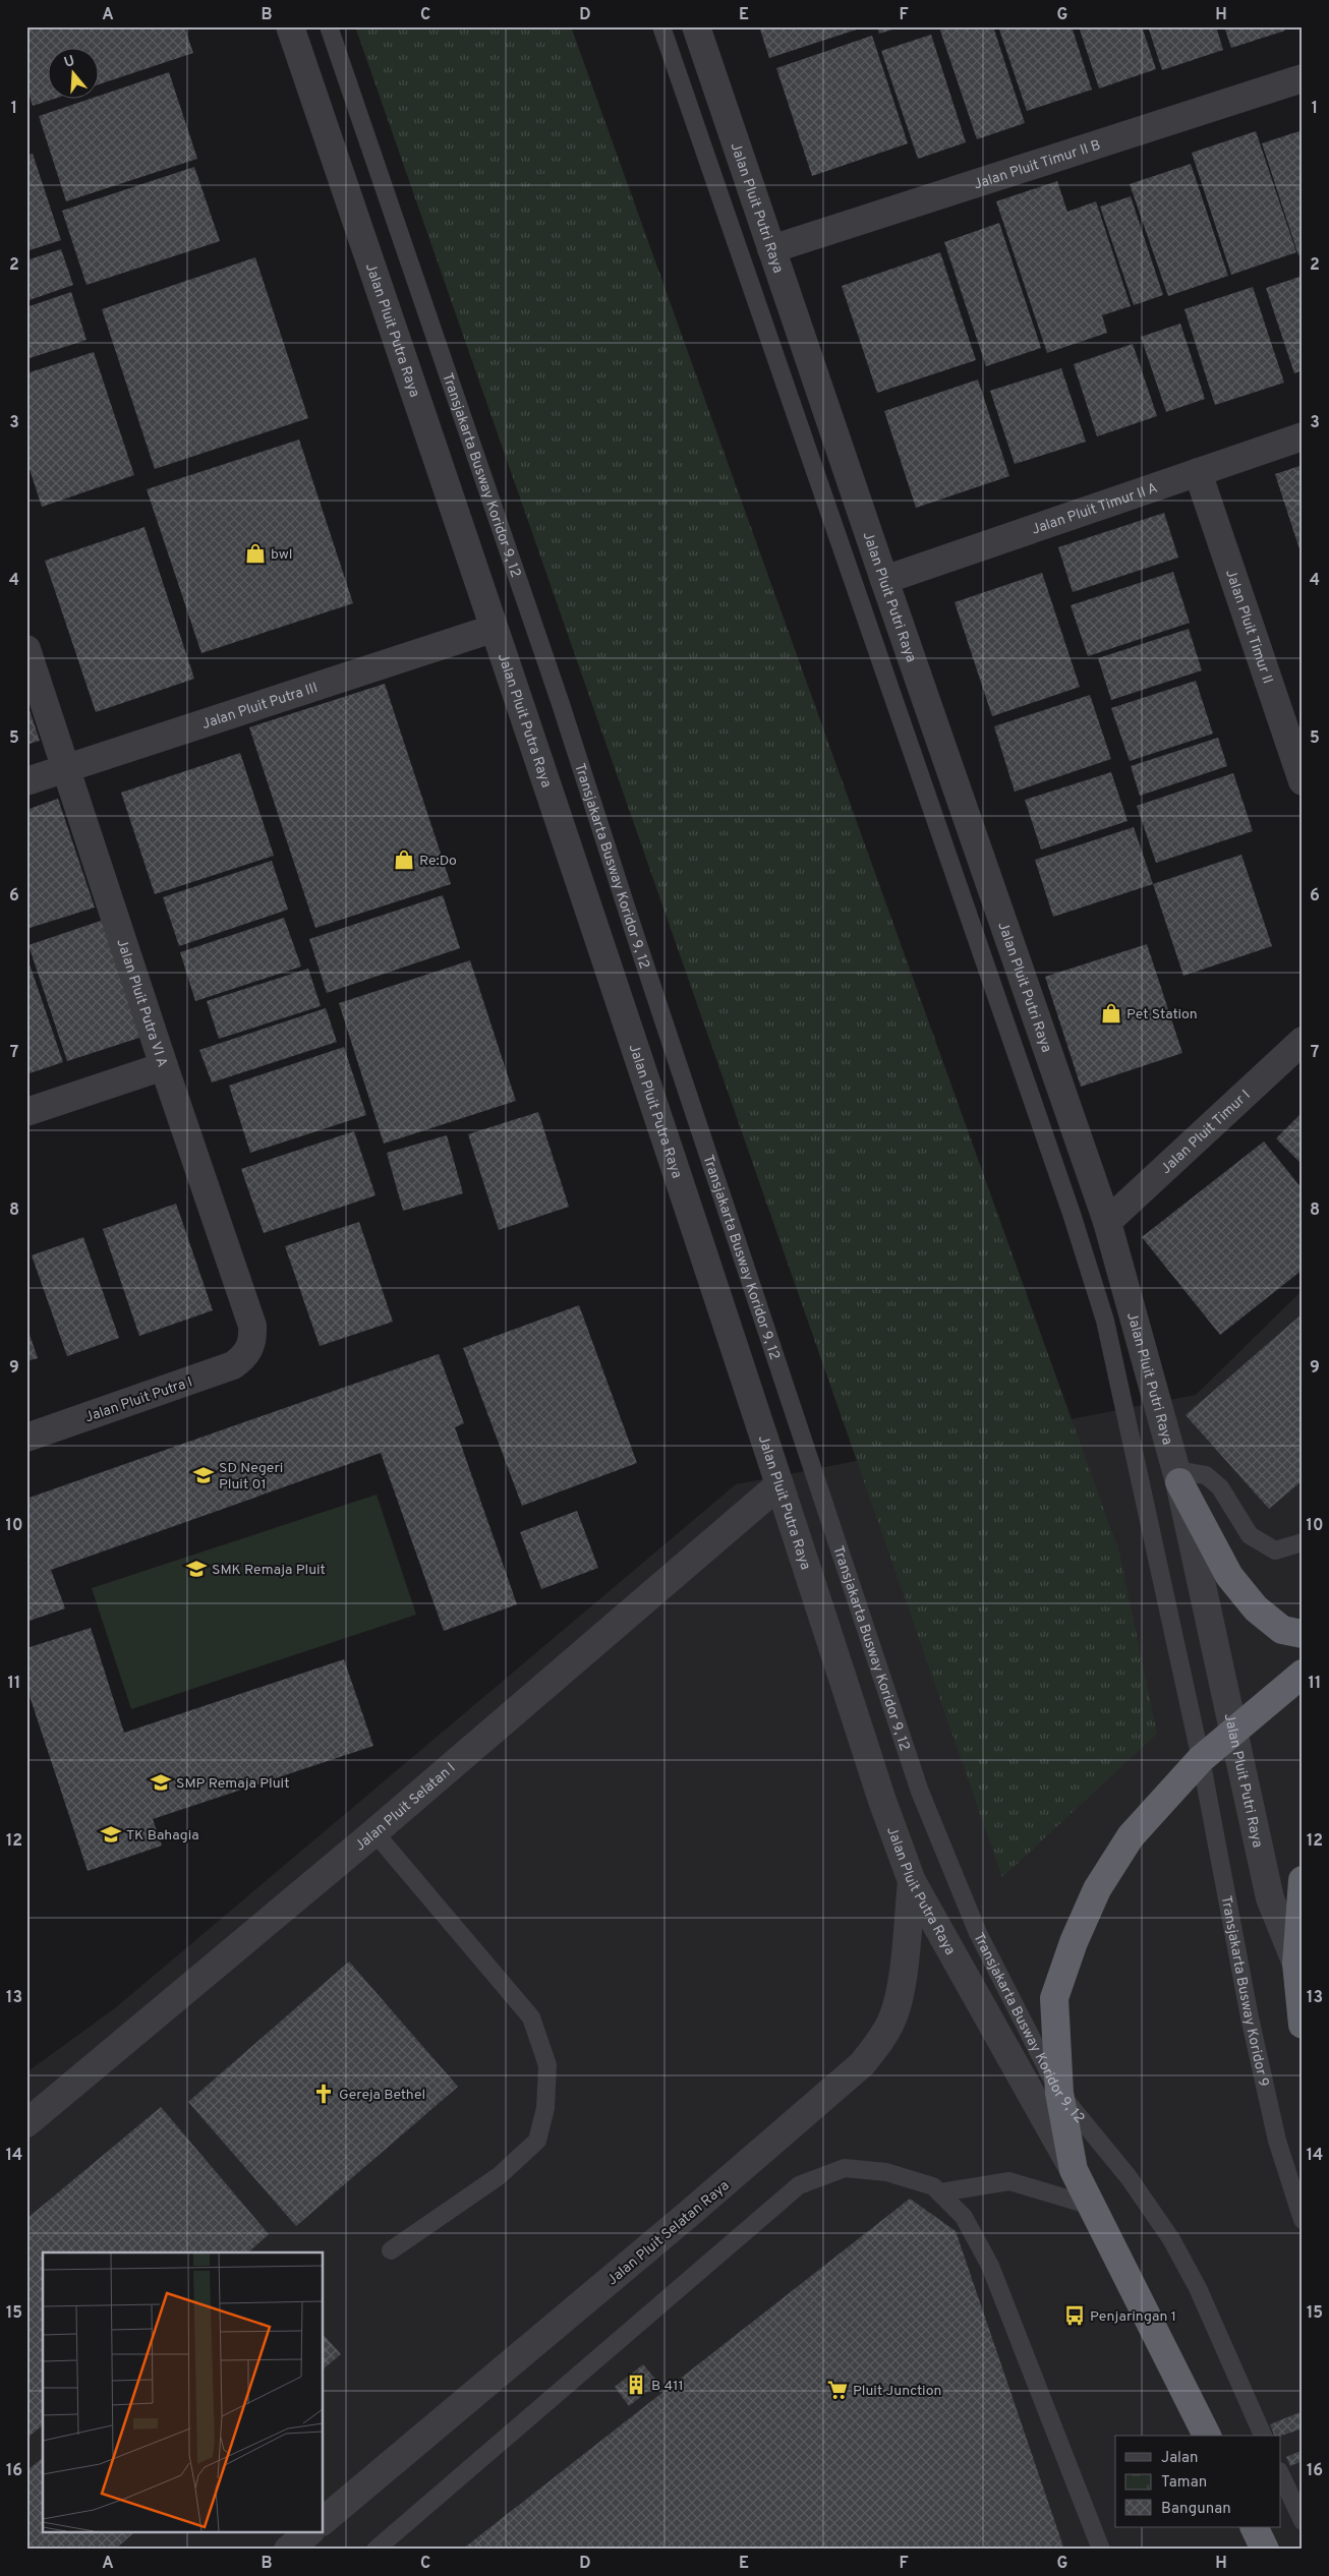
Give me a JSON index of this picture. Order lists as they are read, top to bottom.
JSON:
{
  "streets": {
    "street": [
      "Jalan Pluit Timur II B",
      "Jalan Pluit Putri Raya",
      "Jalan Pluit Putra Raya",
      "Jalan Pluit Timur II A",
      "Jalan Pluit Timur II",
      "Jalan Pluit Putra III",
      "Jalan Pluit Putra VI A",
      "Jalan Pluit Timur I",
      "Jalan Pluit Putra I",
      "Jalan Pluit Selatan I",
      "Jalan Pluit Selatan Raya"
    ],
    "lane": ["Transjakarta Busway Koridor 9, 12", "Transjakarta Busway Koridor 9"]
  },
  "crossings": [
    ["Jalan Pluit Timur II B", "Jalan Pluit Putri Raya"],
    ["Jalan Pluit Putri Raya", "Jalan Pluit Timur II A"],
    ["Jalan Pluit Putri Raya", "Jalan Pluit Timur I"],
    ["Jalan Pluit Putra Raya", "Jalan Pluit Putra III"],
    ["Jalan Pluit Putra Raya", "Jalan Pluit Selatan I"],
    ["Jalan Pluit Putra Raya", "Jalan Pluit Selatan Raya"],
    ["Jalan Pluit Timur II A", "Jalan Pluit Timur II"],
    ["Jalan Pluit Putra III", "Jalan Pluit Putra VI A"],
    ["Jalan Pluit Putra VI A", "Jalan Pluit Putra I"]
  ],
  "places": {
    "shop": ["bwl", "Re:Do", "Pet Station"],
    "school or university": [
      "SD Negeri Pluit 01",
      "SMK Remaja Pluit",
      "SMP Remaja Pluit",
      "TK Bahagia"
    ],
    "church": ["Gereja Bethel"],
    "bus stop": ["Penjaringan 1"],
    "building": ["B 411"],
    "supermarket": ["Pluit Junction"]
  },
  "legend": ["Jalan", "Taman", "Bangunan"],
  "north": "top",
  "grid": {
    "columns": [
      "A",
      "B",
      "C",
      "D",
      "E",
      "F",
      "G",
      "H"
    ],
    "rows": [
      "1",
      "2",
      "3",
      "4",
      "5",
      "6",
      "7",
      "8",
      "9",
      "10",
      "11",
      "12",
      "13",
      "14",
      "15",
      "16"
    ]
  }
}
